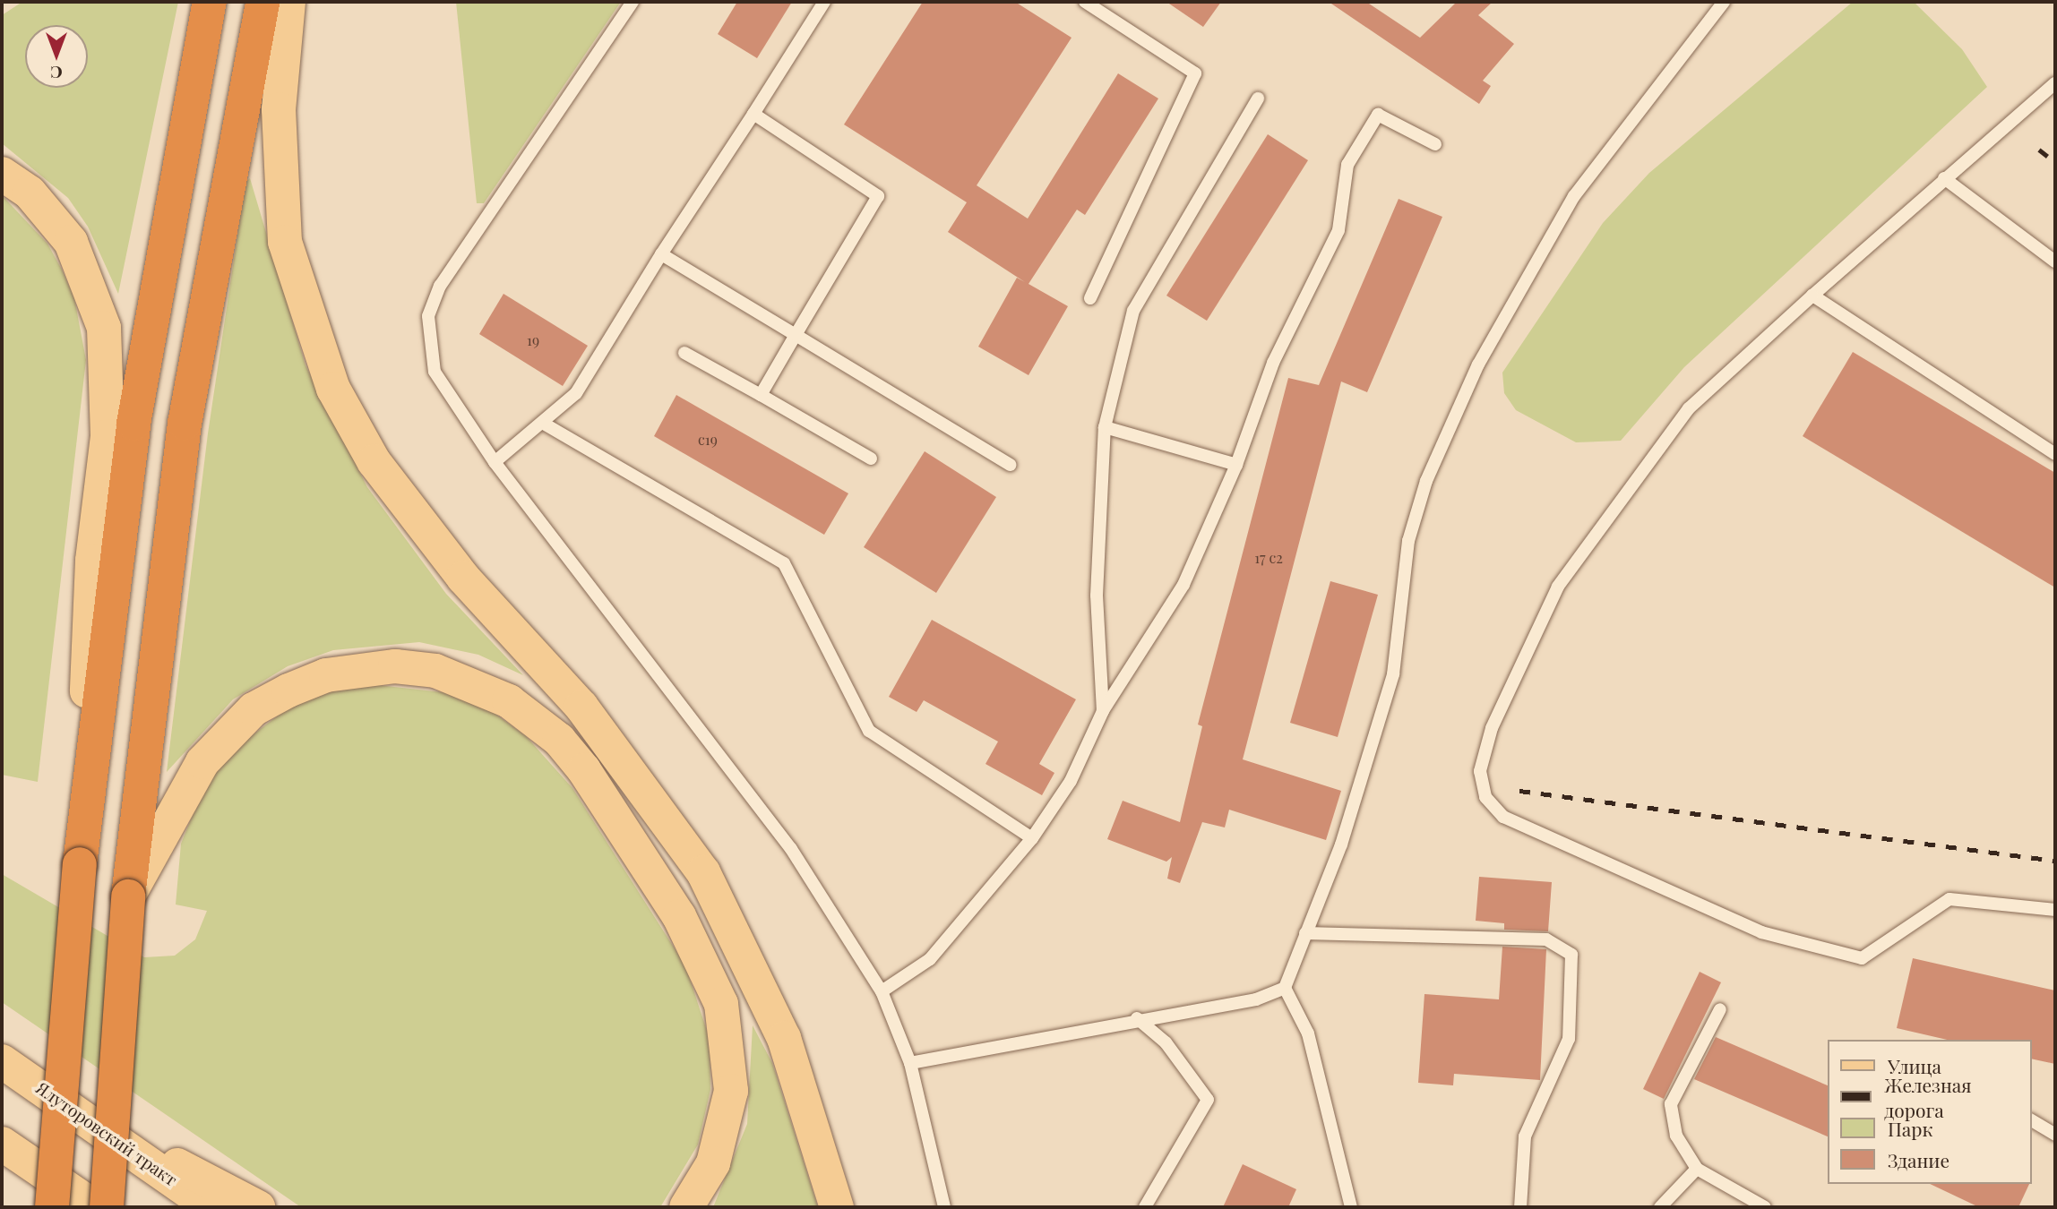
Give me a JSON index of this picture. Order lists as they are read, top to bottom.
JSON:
{
  "streets": {
    "main road": ["Ялуторовский тракт"]
  },
  "house_numbers": ["19", "с19", "17 с2"],
  "legend": [
    "Улица",
    "Железная дорога",
    "Парк",
    "Здание"
  ],
  "north": "bottom"
}
